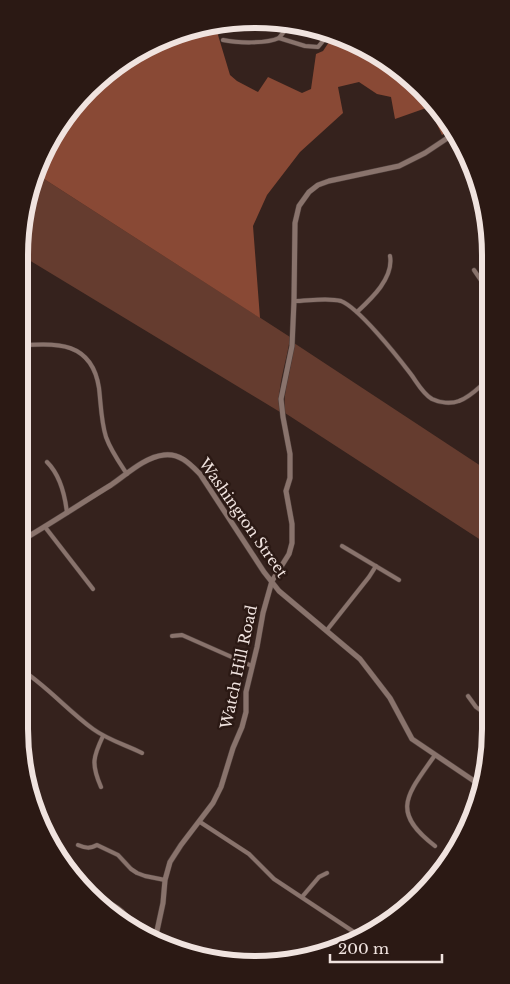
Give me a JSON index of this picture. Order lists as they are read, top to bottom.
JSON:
{
  "streets": {
    "street": ["Washington Street", "Watch Hill Road"]
  },
  "crossings": [
    ["Washington Street", "Watch Hill Road"]
  ],
  "scale_bar": "200 m"
}
